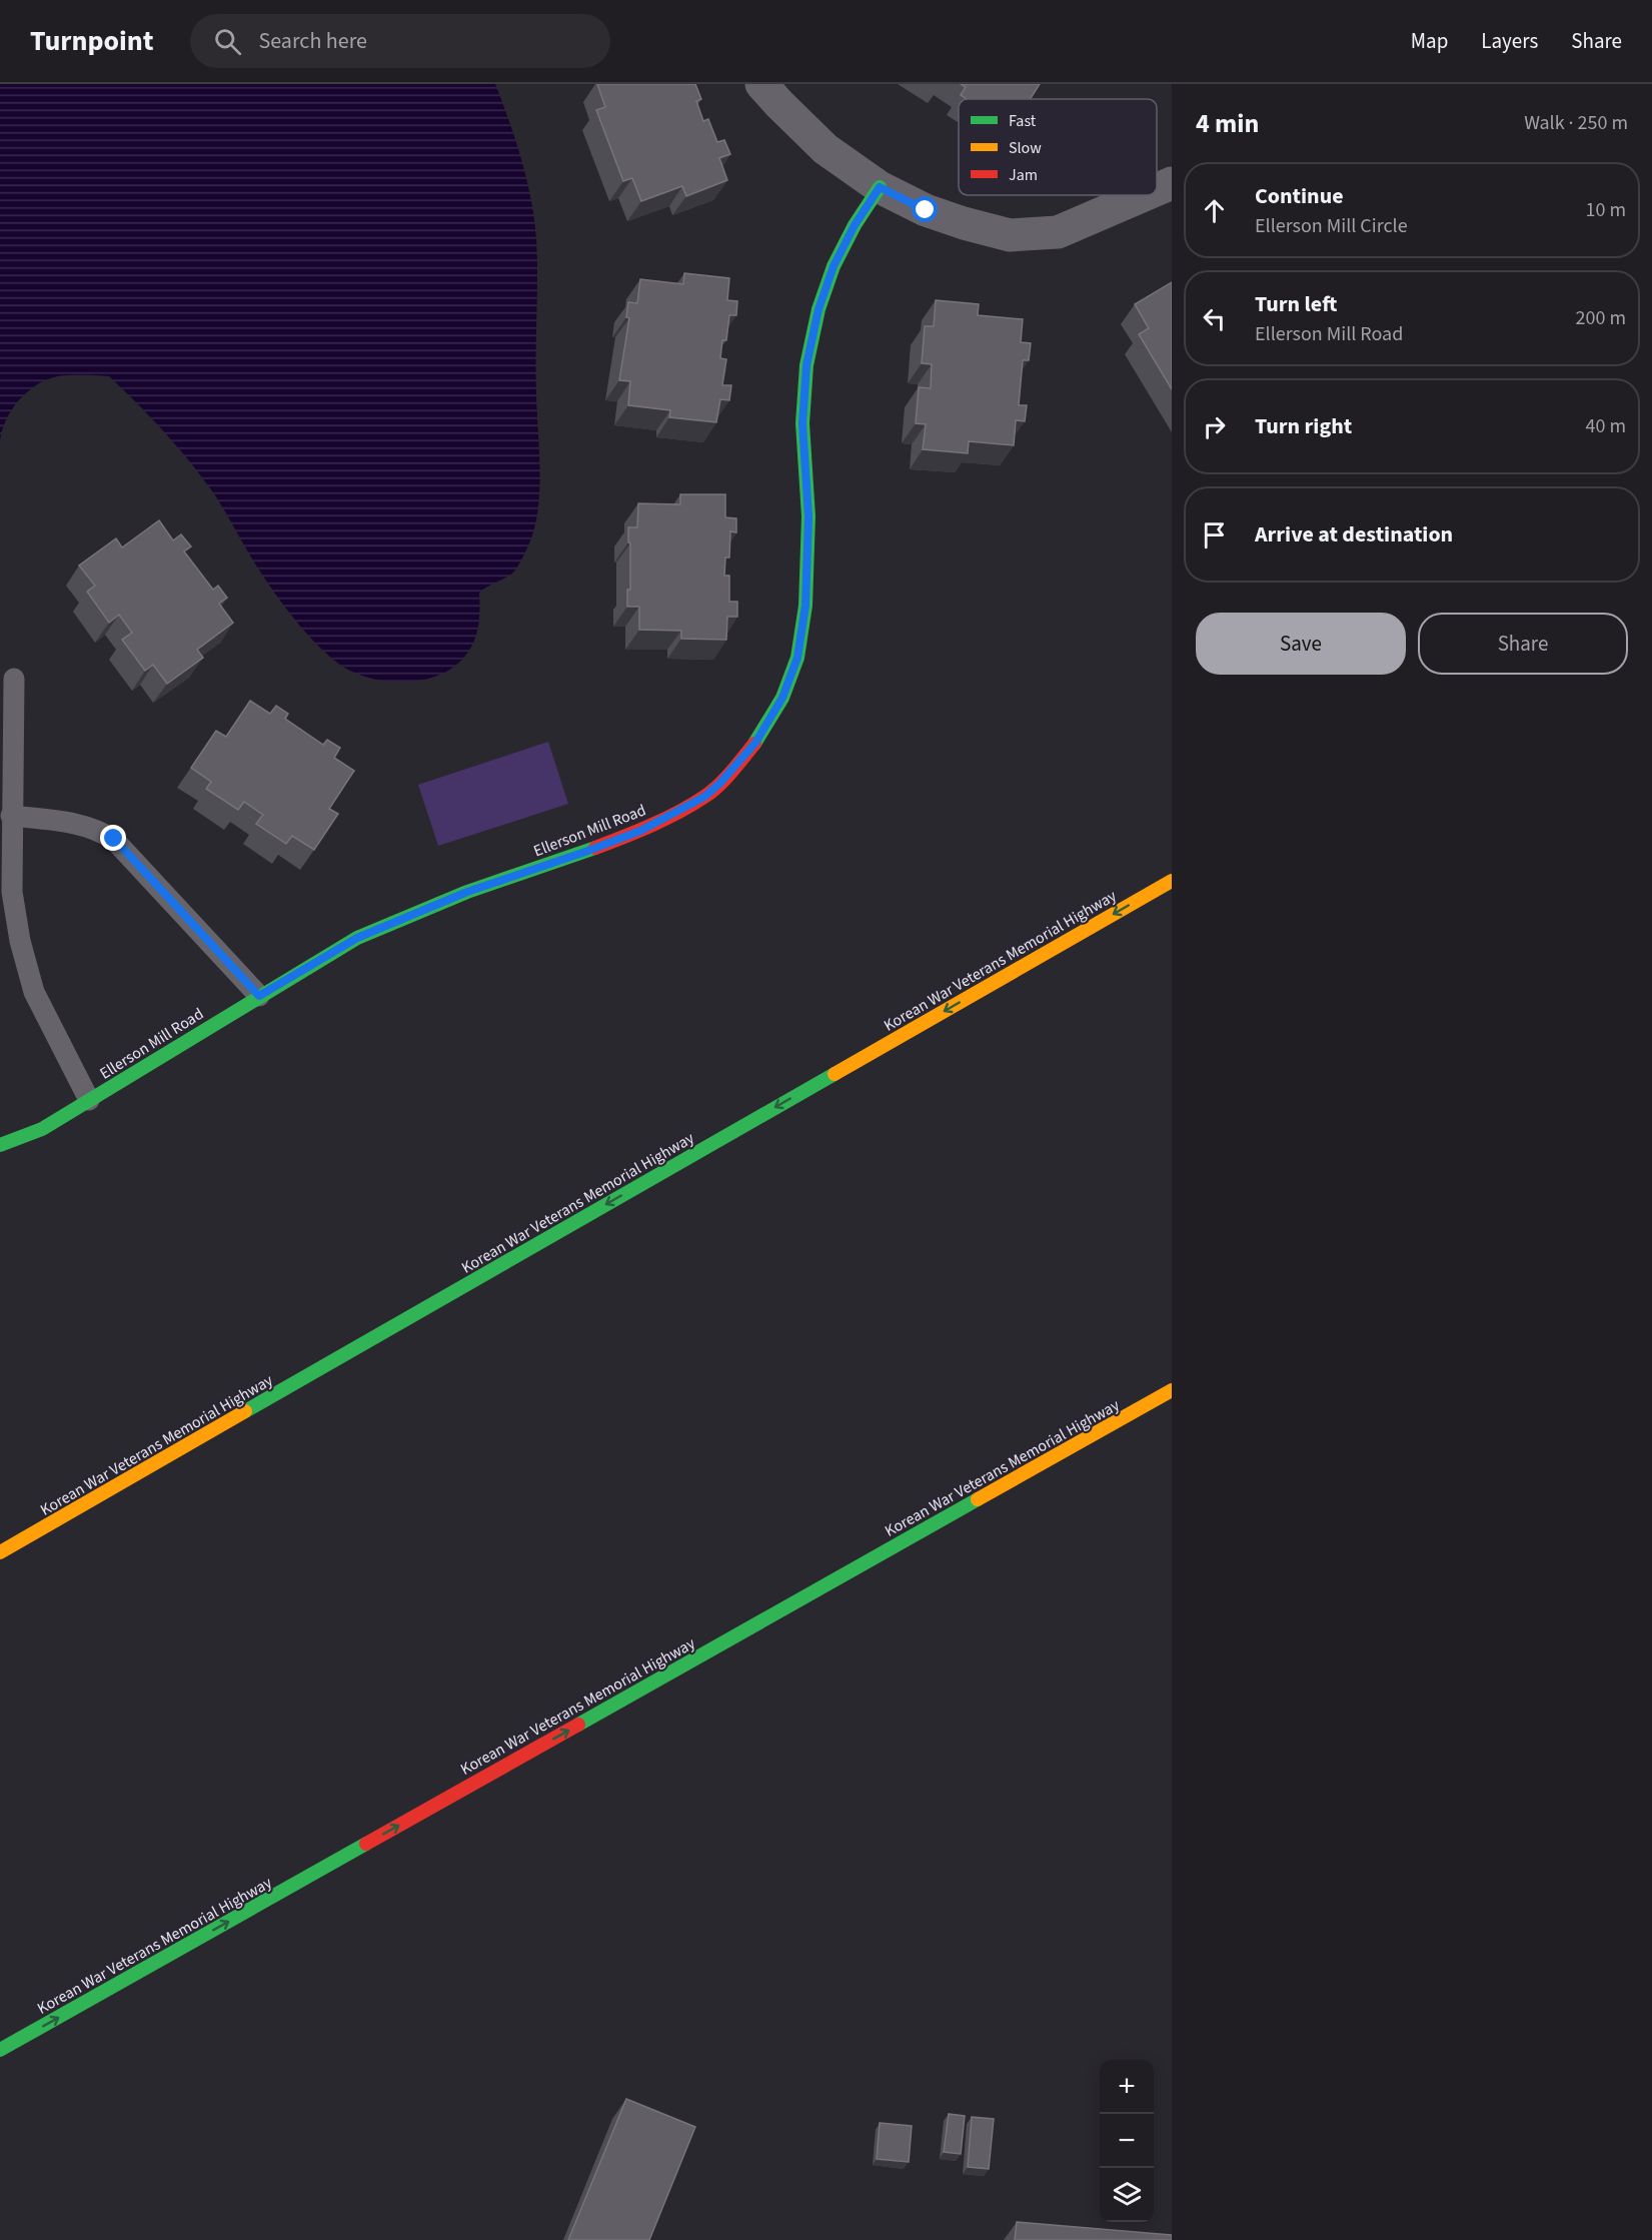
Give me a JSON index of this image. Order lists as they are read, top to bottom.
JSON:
{
  "streets": {
    "main road": ["Ellerson Mill Road", "Korean War Veterans Memorial Highway"]
  },
  "legend": ["Fast", "Slow", "Jam"],
  "page": {
    "header": "Turnpoint",
    "search": "Search here",
    "nav": ["Map", "Layers", "Share"],
    "heading": ["4 min", "Walk · 250 m"],
    "list": [
      ["Continue", "Ellerson Mill Circle", "10 m"],
      ["Turn left", "Ellerson Mill Road", "200 m"],
      ["Turn right", "40 m"],
      "Arrive at destination"
    ],
    "buttons": ["Save", "Share"],
    "map_buttons": ["+", "−"]
  }
}
